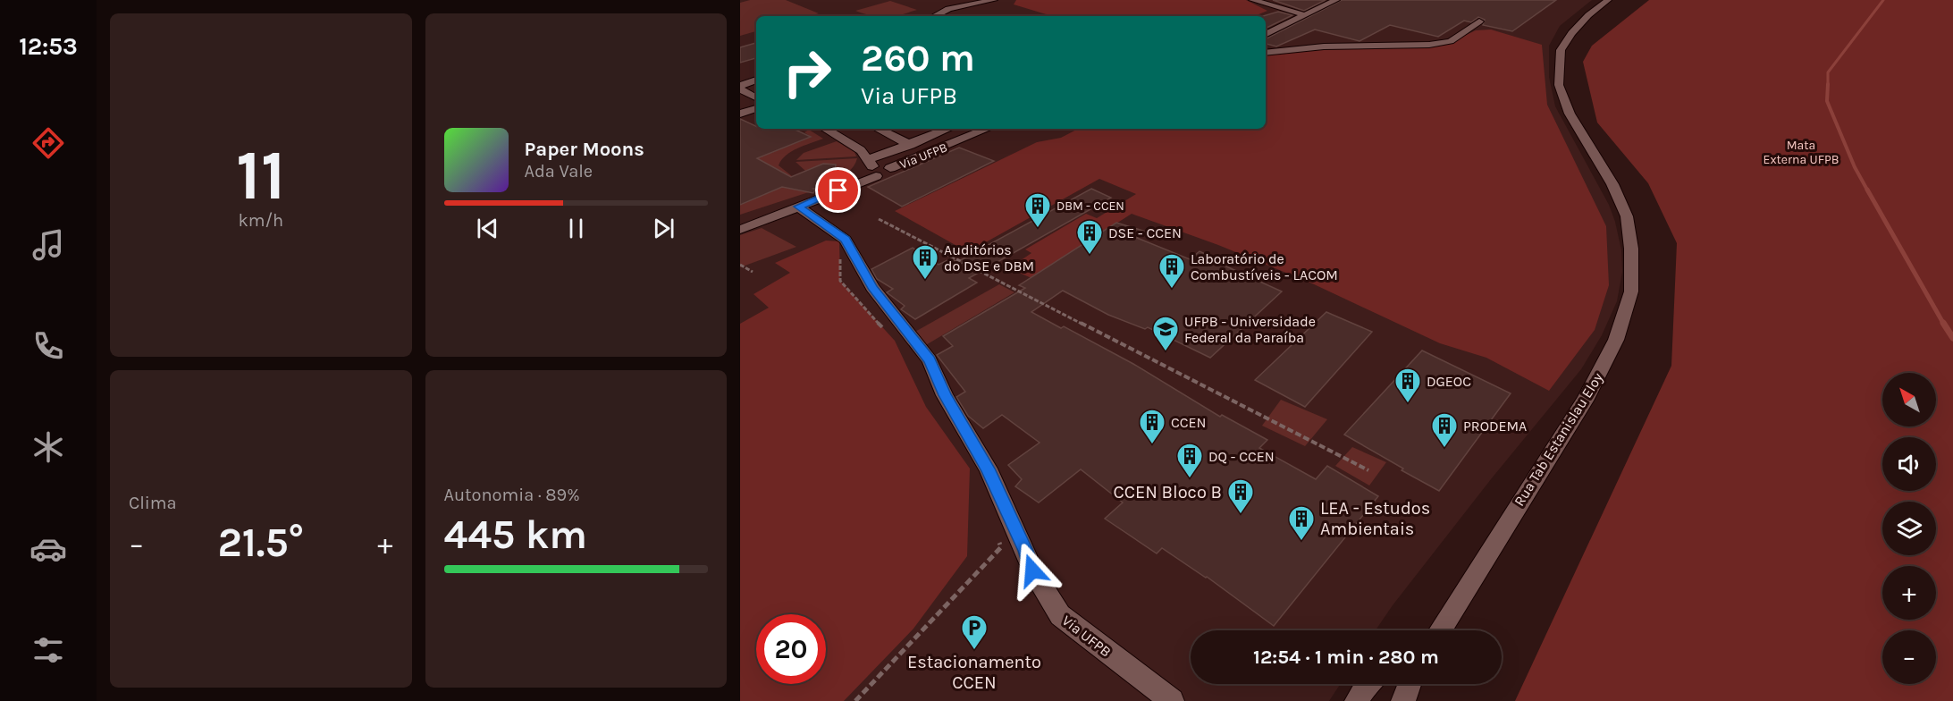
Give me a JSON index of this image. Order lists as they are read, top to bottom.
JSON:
{
  "streets": {
    "street": ["Via UFPB", "Rua Tab Estanislau Eloy"]
  },
  "parks": ["Mata Externa UFPB"],
  "places": {
    "building": [
      "DBM - CCEN",
      "DSE - CCEN",
      "Auditórios do DSE e DBM",
      "Laboratório de Combustíveis - LACOM",
      "DGEOC",
      "CCEN",
      "PRODEMA",
      "DQ - CCEN",
      "CCEN Bloco B",
      "LEA - Estudos Ambientais"
    ],
    "school or university": ["UFPB - Universidade Federal da Paraíba"],
    "parking": ["Estacionamento CCEN"]
  },
  "north": "top left",
  "page": {
    "tabs": "12:53",
    "tile": [
      ["11", "km/h"],
      "Clima",
      ["Autonomia · 89%", "445 km"]
    ],
    "turn": ["260 m", "Via UFPB"],
    "song": ["Paper Moons", "Ada Vale"],
    "map_buttons": ["+", "−"],
    "heat": ["−", "21.5°", "+"],
    "limit": "20",
    "trip": "12:54 · 1 min · 280 m"
  }
}
